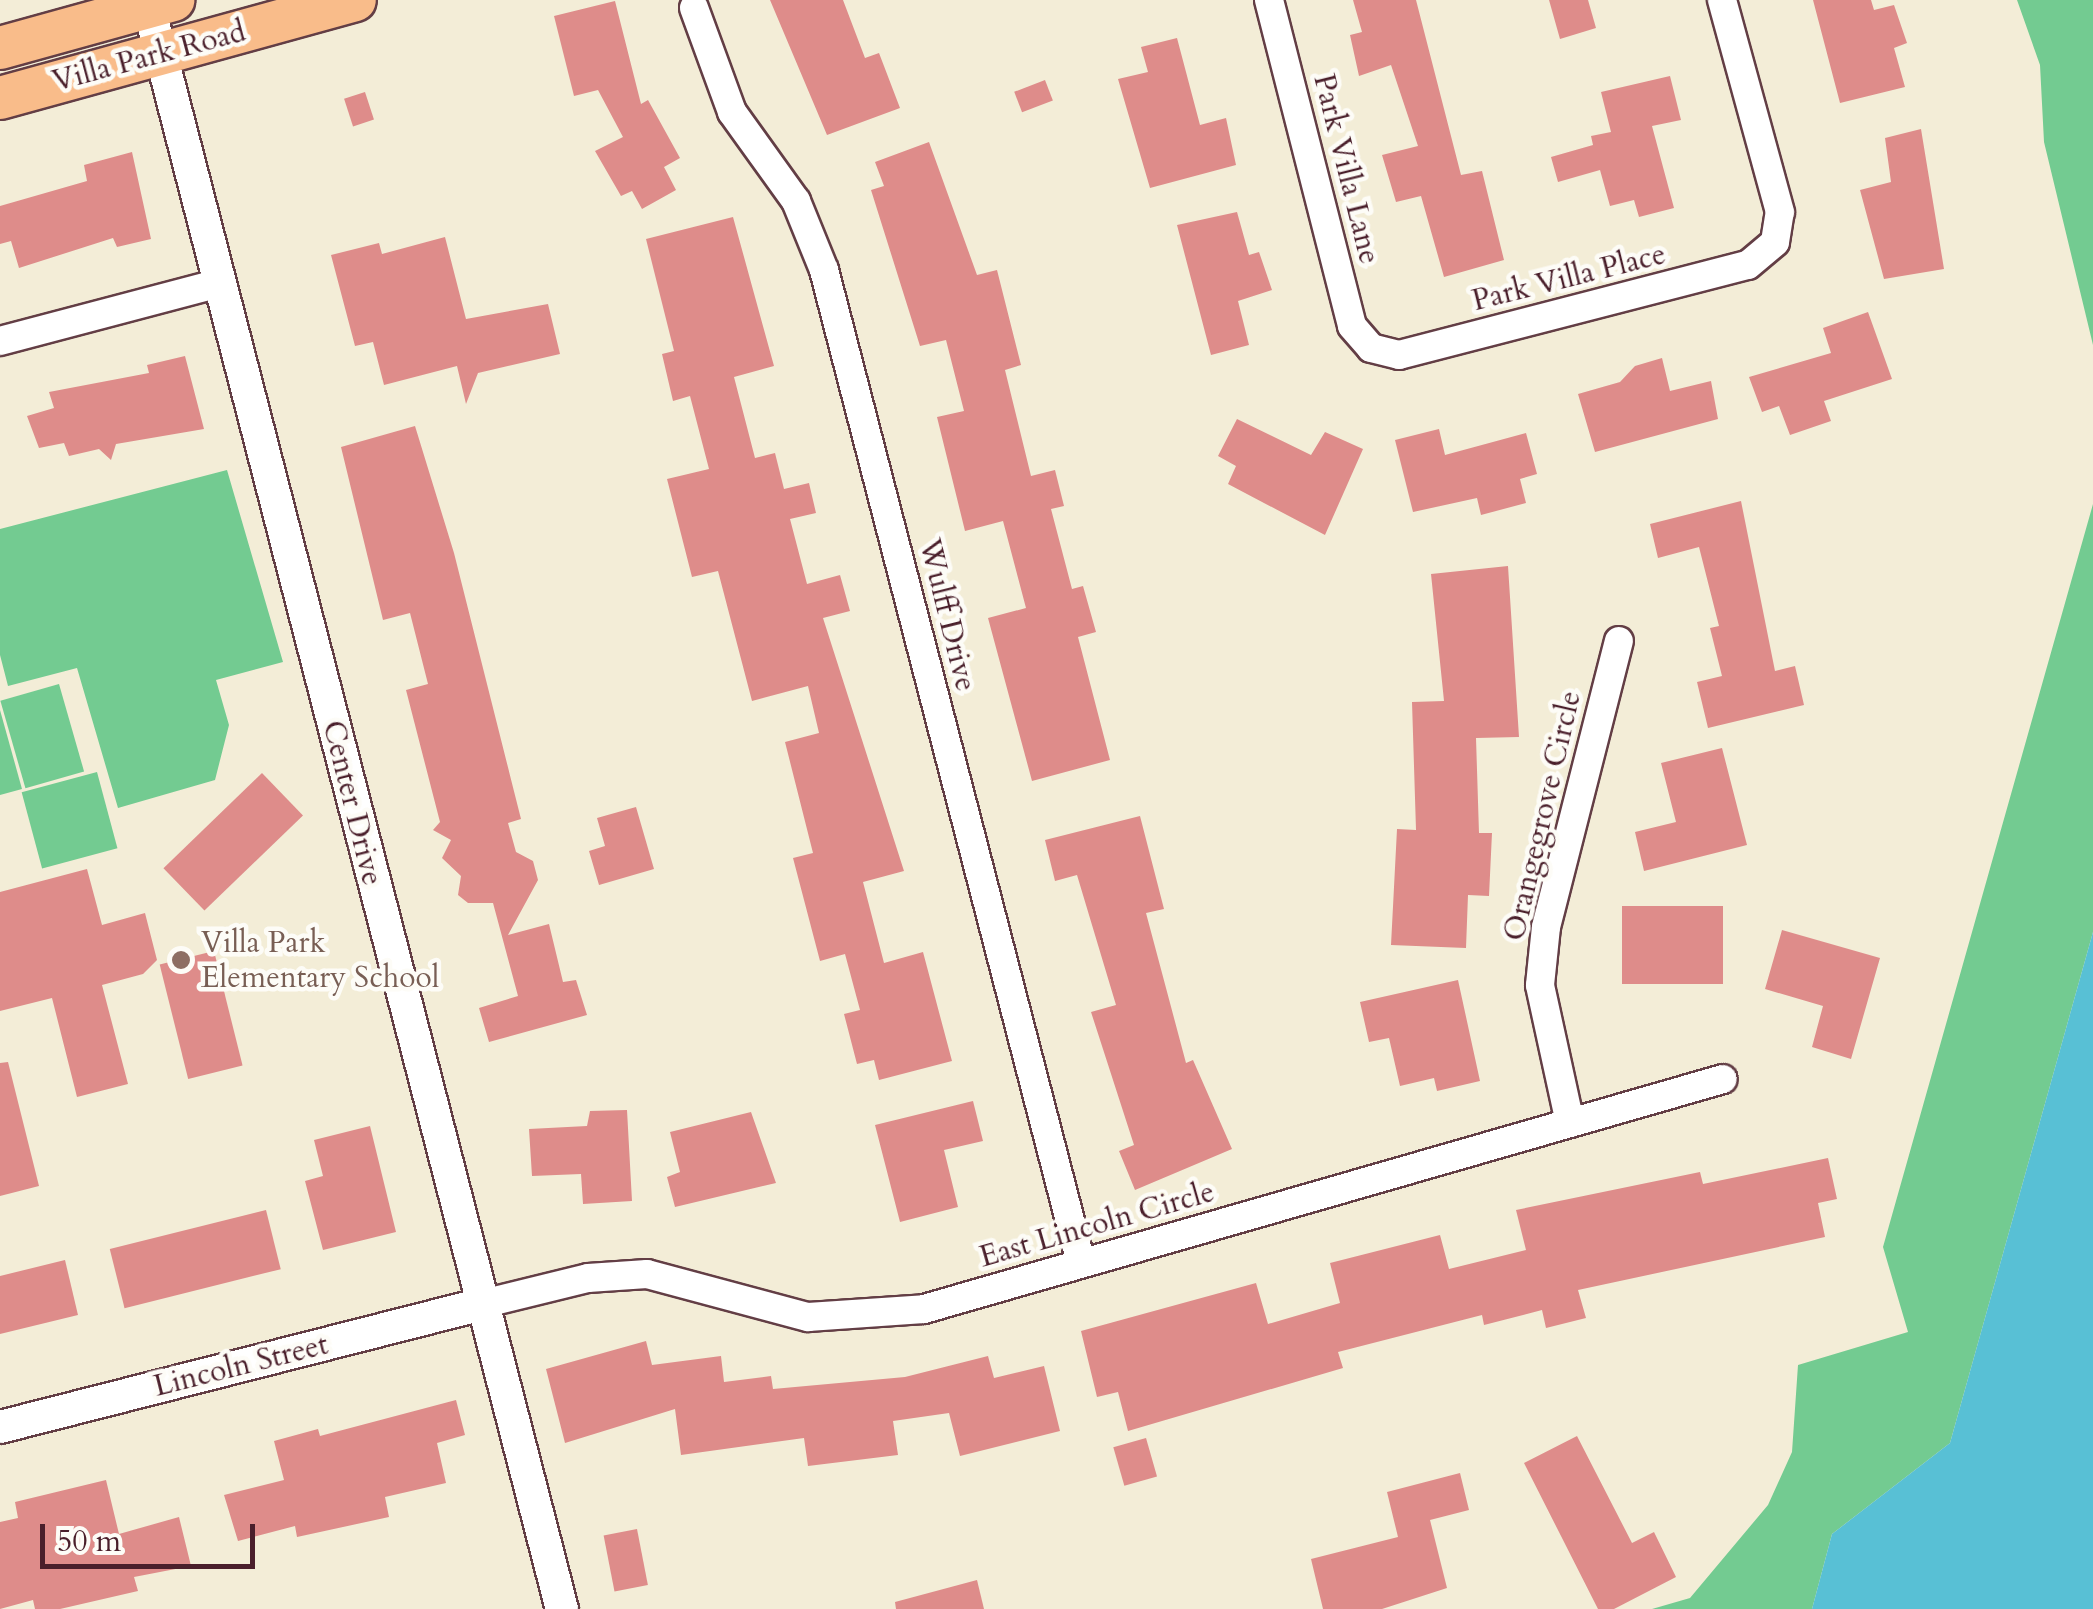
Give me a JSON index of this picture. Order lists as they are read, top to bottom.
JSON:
{
  "streets": {
    "main road": ["Villa Park Road"],
    "street": [
      "Park Villa Lane",
      "Park Villa Place",
      "Wulff Drive",
      "Center Drive",
      "Orangegrove Circle",
      "East Lincoln Circle",
      "Lincoln Street"
    ]
  },
  "crossings": [
    ["Villa Park Road", "Center Drive"],
    ["Park Villa Lane", "Park Villa Place"],
    ["Wulff Drive", "East Lincoln Circle"],
    ["Center Drive", "East Lincoln Circle"],
    ["Center Drive", "Lincoln Street"],
    ["Orangegrove Circle", "East Lincoln Circle"],
    ["East Lincoln Circle", "Lincoln Street"]
  ],
  "places": ["Villa Park Elementary School"],
  "scale_bar": "50 m"
}
